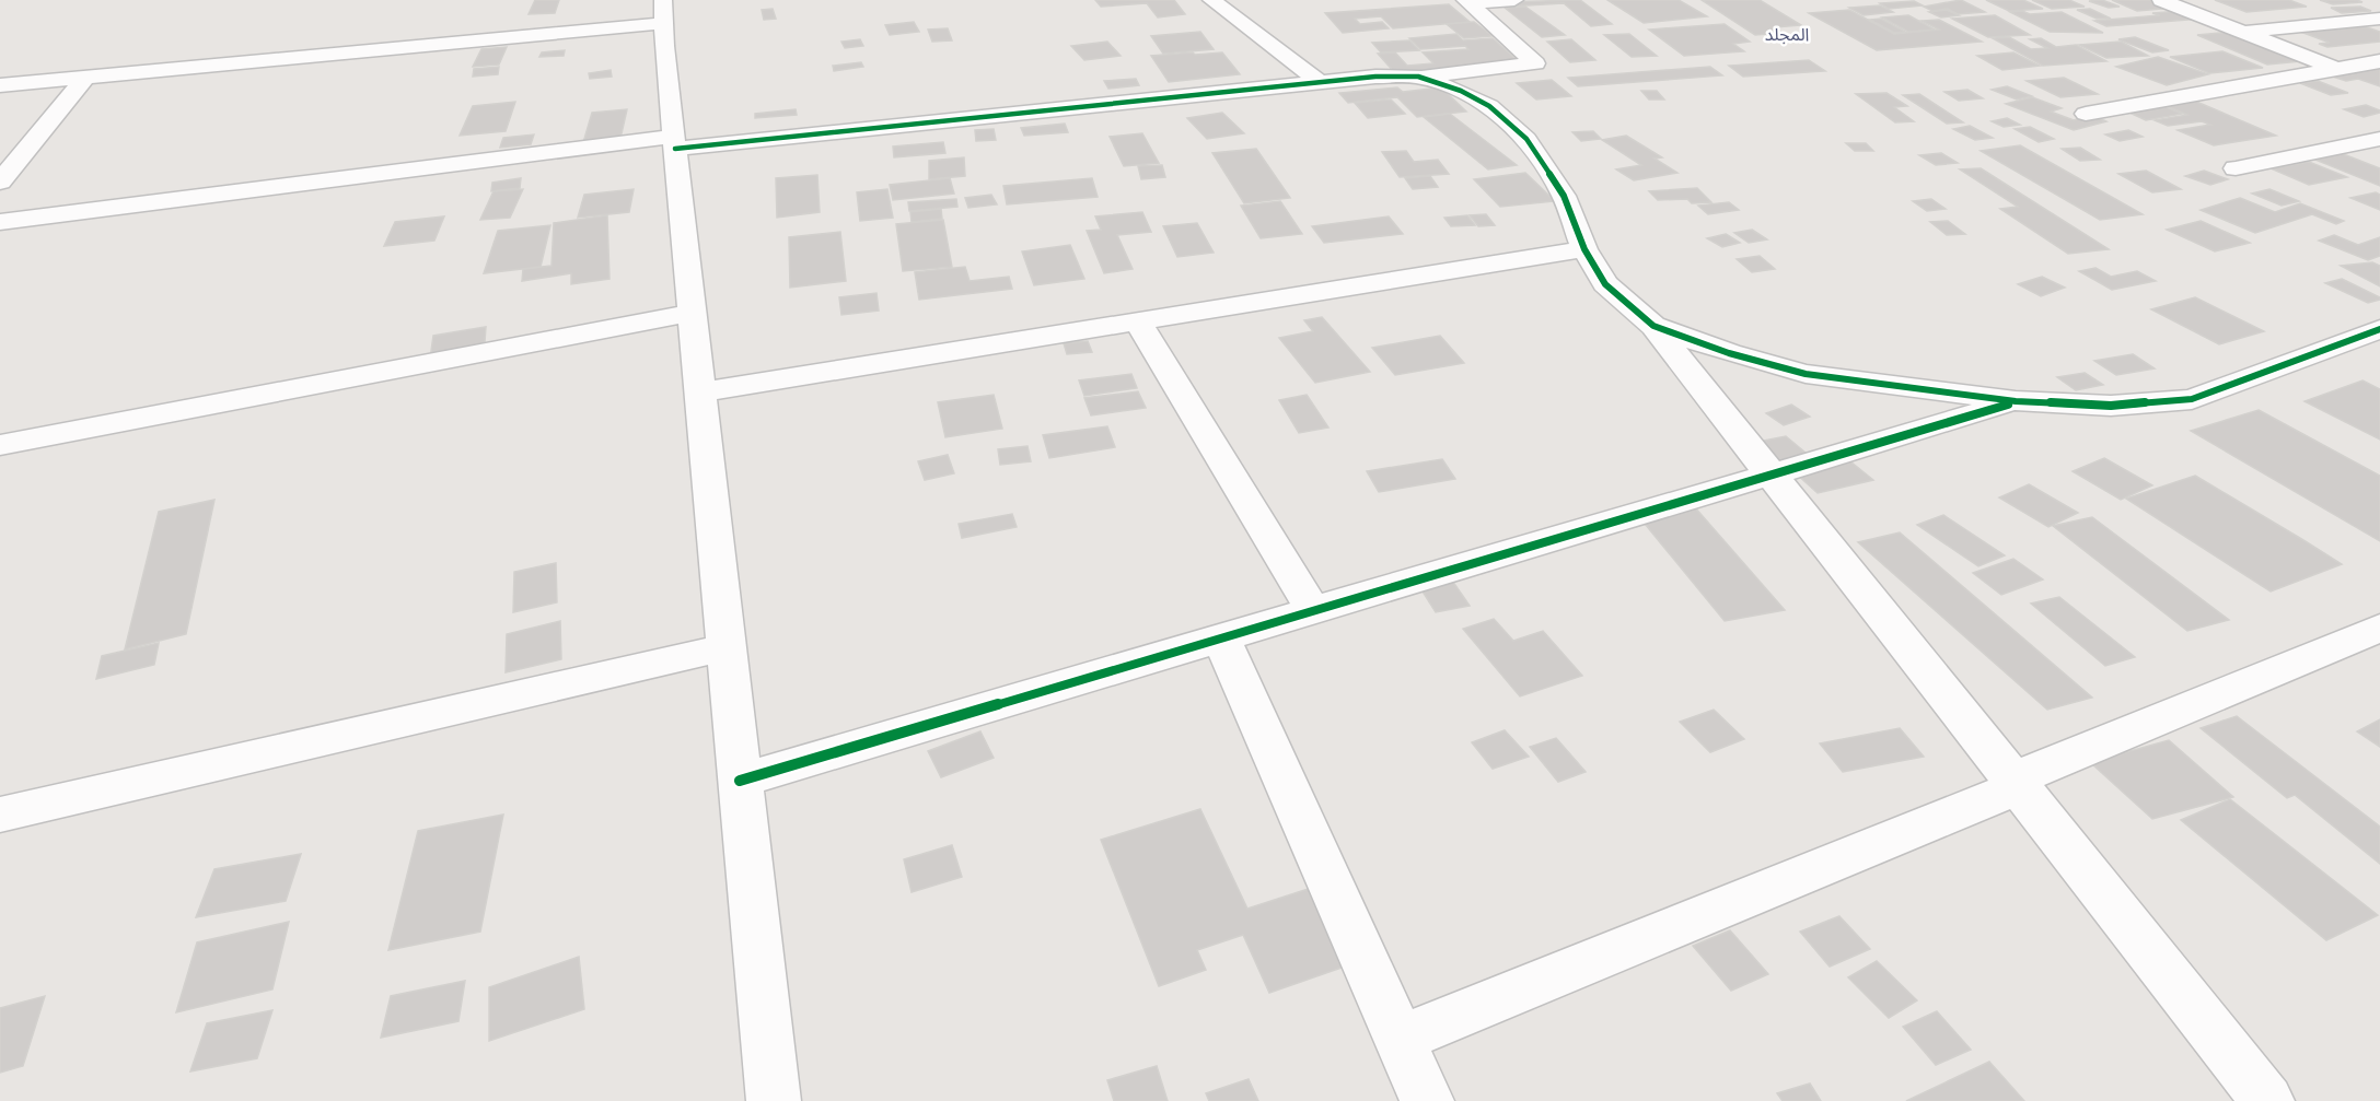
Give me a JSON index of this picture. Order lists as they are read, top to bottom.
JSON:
{
  "districts": ["المجلد"]
}
